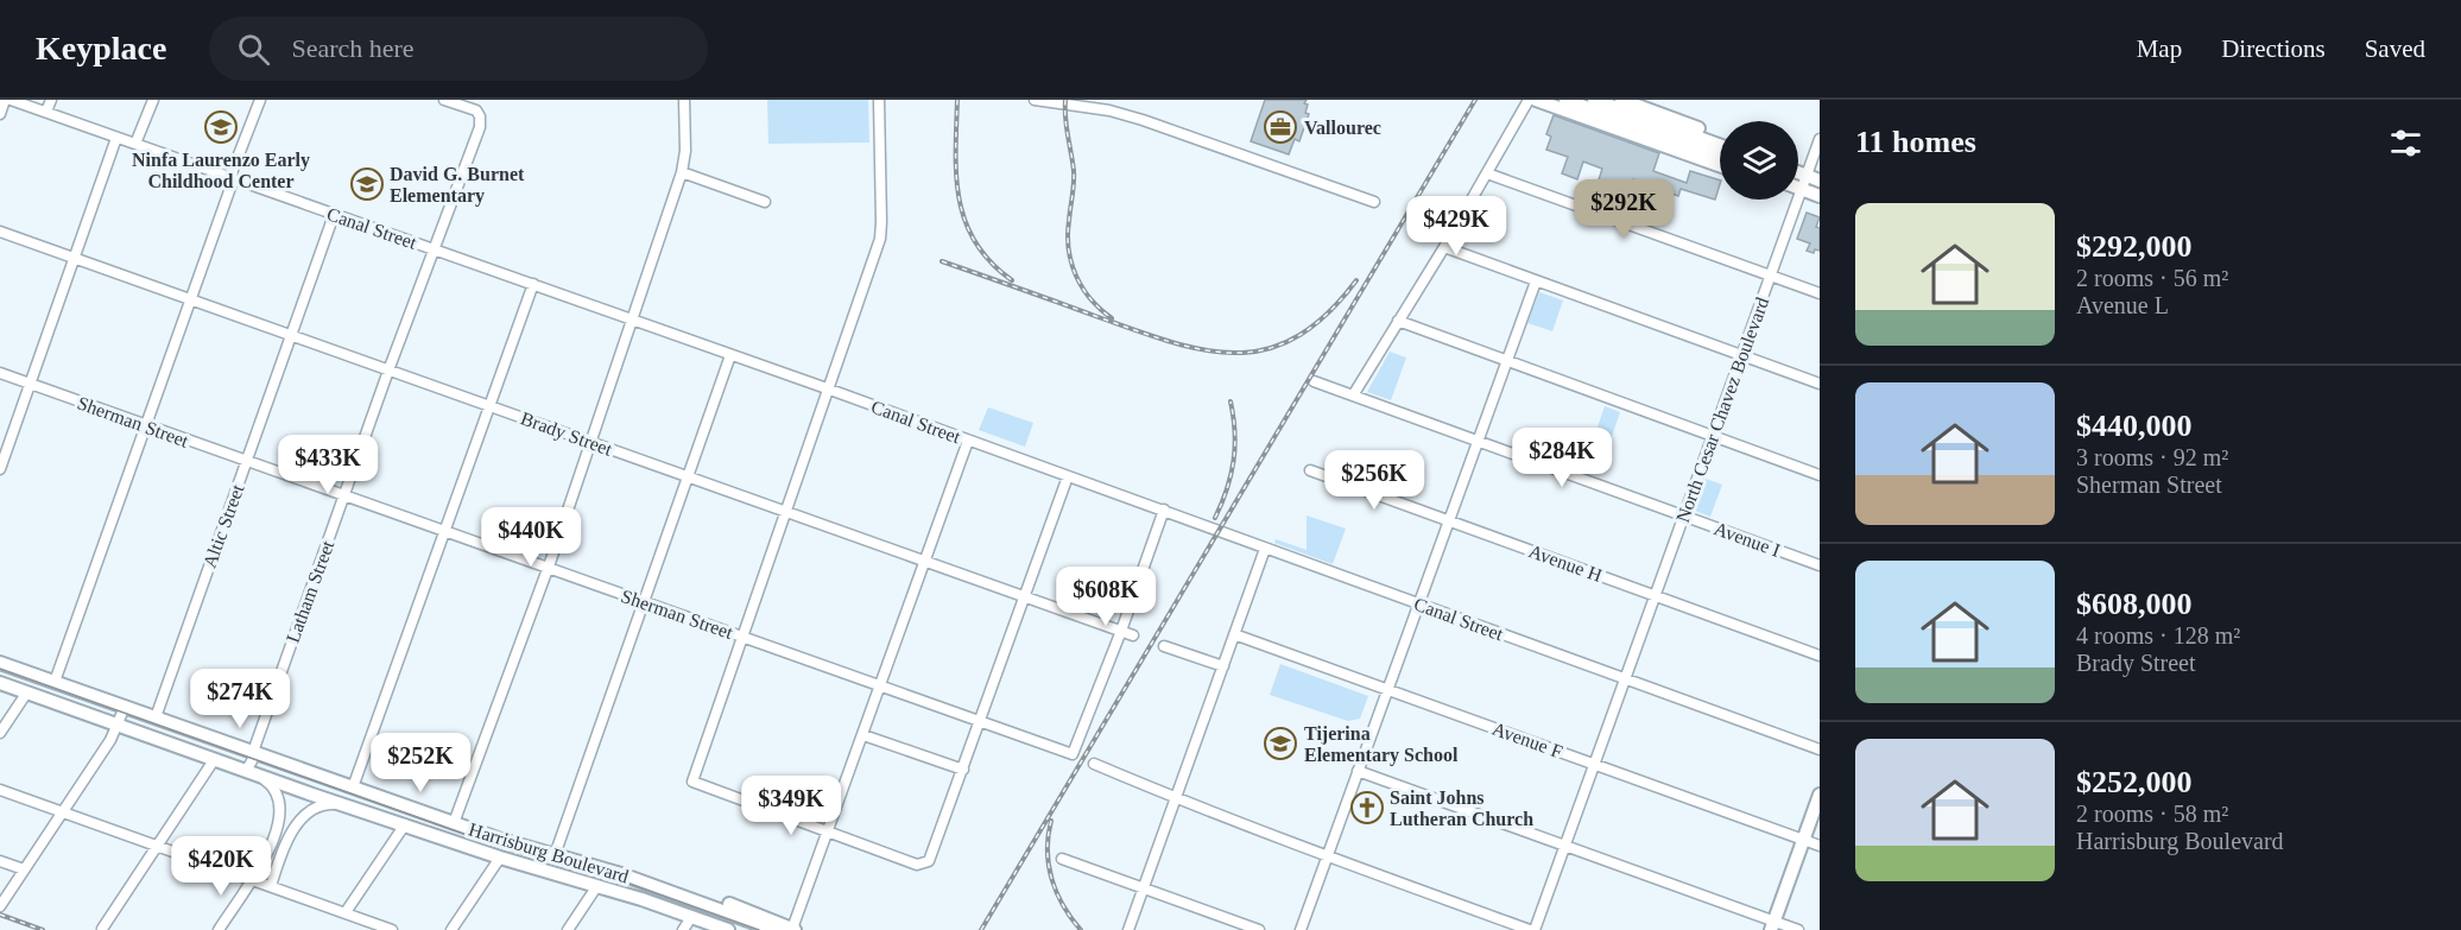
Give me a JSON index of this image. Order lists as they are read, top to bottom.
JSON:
{
  "streets": {
    "main road": ["Harrisburg Boulevard"],
    "street": [
      "Canal Street",
      "North Cesar Chavez Boulevard",
      "Sherman Street",
      "Brady Street",
      "Altic Street",
      "Avenue I",
      "Avenue H",
      "Latham Street",
      "Avenue F"
    ]
  },
  "crossings": [
    ["Canal Street", "North Cesar Chavez Boulevard"],
    ["Canal Street", "Altic Street"],
    ["Canal Street", "Latham Street"],
    ["North Cesar Chavez Boulevard", "Avenue I"],
    ["North Cesar Chavez Boulevard", "Avenue H"],
    ["North Cesar Chavez Boulevard", "Avenue F"],
    ["Sherman Street", "Brady Street"],
    ["Sherman Street", "Altic Street"],
    ["Sherman Street", "Latham Street"],
    ["Brady Street", "Altic Street"],
    ["Brady Street", "Latham Street"],
    ["Altic Street", "Harrisburg Boulevard"],
    ["Latham Street", "Harrisburg Boulevard"]
  ],
  "places": {
    "school or university": ["Ninfa Laurenzo Early Childhood Center", "David G. Burnet Elementary", "Tijerina Elementary School"],
    "office": ["Vallourec"],
    "church": ["Saint Johns Lutheran Church"]
  },
  "page": {
    "header": "Keyplace",
    "search": "Search here",
    "nav": ["Map", "Directions", "Saved"],
    "heading": "11 homes",
    "price": [
      "$292K",
      "$429K",
      "$284K",
      "$433K",
      "$256K",
      "$440K",
      "$608K",
      "$274K",
      "$252K",
      "$349K",
      "$420K"
    ],
    "list": [
      {
        "name": "$292,000",
        "note": "2 rooms · 56 m² · Avenue L"
      },
      {
        "name": "$440,000",
        "note": "3 rooms · 92 m² · Sherman Street"
      },
      {
        "name": "$608,000",
        "note": "4 rooms · 128 m² · Brady Street"
      },
      {
        "name": "$252,000",
        "note": "2 rooms · 58 m² · Harrisburg Boulevard"
      }
    ]
  }
}
